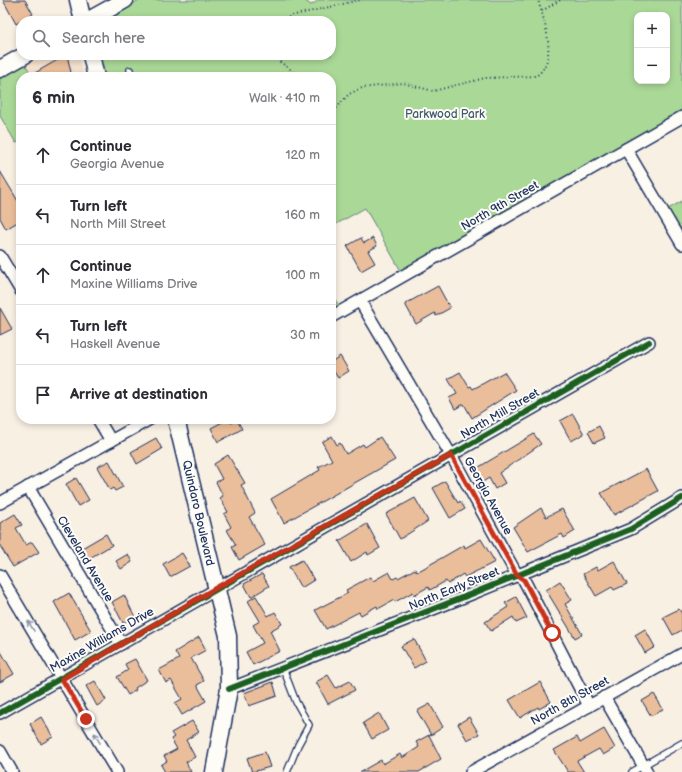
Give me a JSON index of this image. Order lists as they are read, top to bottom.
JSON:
{
  "streets": {
    "main road": ["Quindaro Boulevard"],
    "street": [
      "North 9th Street",
      "North Mill Street",
      "Georgia Avenue",
      "Cleveland Avenue",
      "North Early Street",
      "Maxine Williams Drive",
      "North 8th Street"
    ]
  },
  "crossings": [
    ["North 9th Street", "Georgia Avenue"],
    ["North Mill Street", "Georgia Avenue"],
    ["North Mill Street", "Quindaro Boulevard"],
    ["North Mill Street", "Maxine Williams Drive"],
    ["Georgia Avenue", "North Early Street"],
    ["Georgia Avenue", "North 8th Street"],
    ["Quindaro Boulevard", "North Early Street"],
    ["Quindaro Boulevard", "Maxine Williams Drive"],
    ["Cleveland Avenue", "Maxine Williams Drive"]
  ],
  "parks": ["Parkwood Park"],
  "page": {
    "map_buttons": ["+", "−"],
    "search": "Search here",
    "heading": ["6 min", "Walk · 410 m"],
    "list": [
      ["Continue", "Georgia Avenue", "120 m"],
      ["Turn left", "North Mill Street", "160 m"],
      ["Continue", "Maxine Williams Drive", "100 m"],
      ["Turn left", "Haskell Avenue", "30 m"],
      "Arrive at destination"
    ]
  }
}
